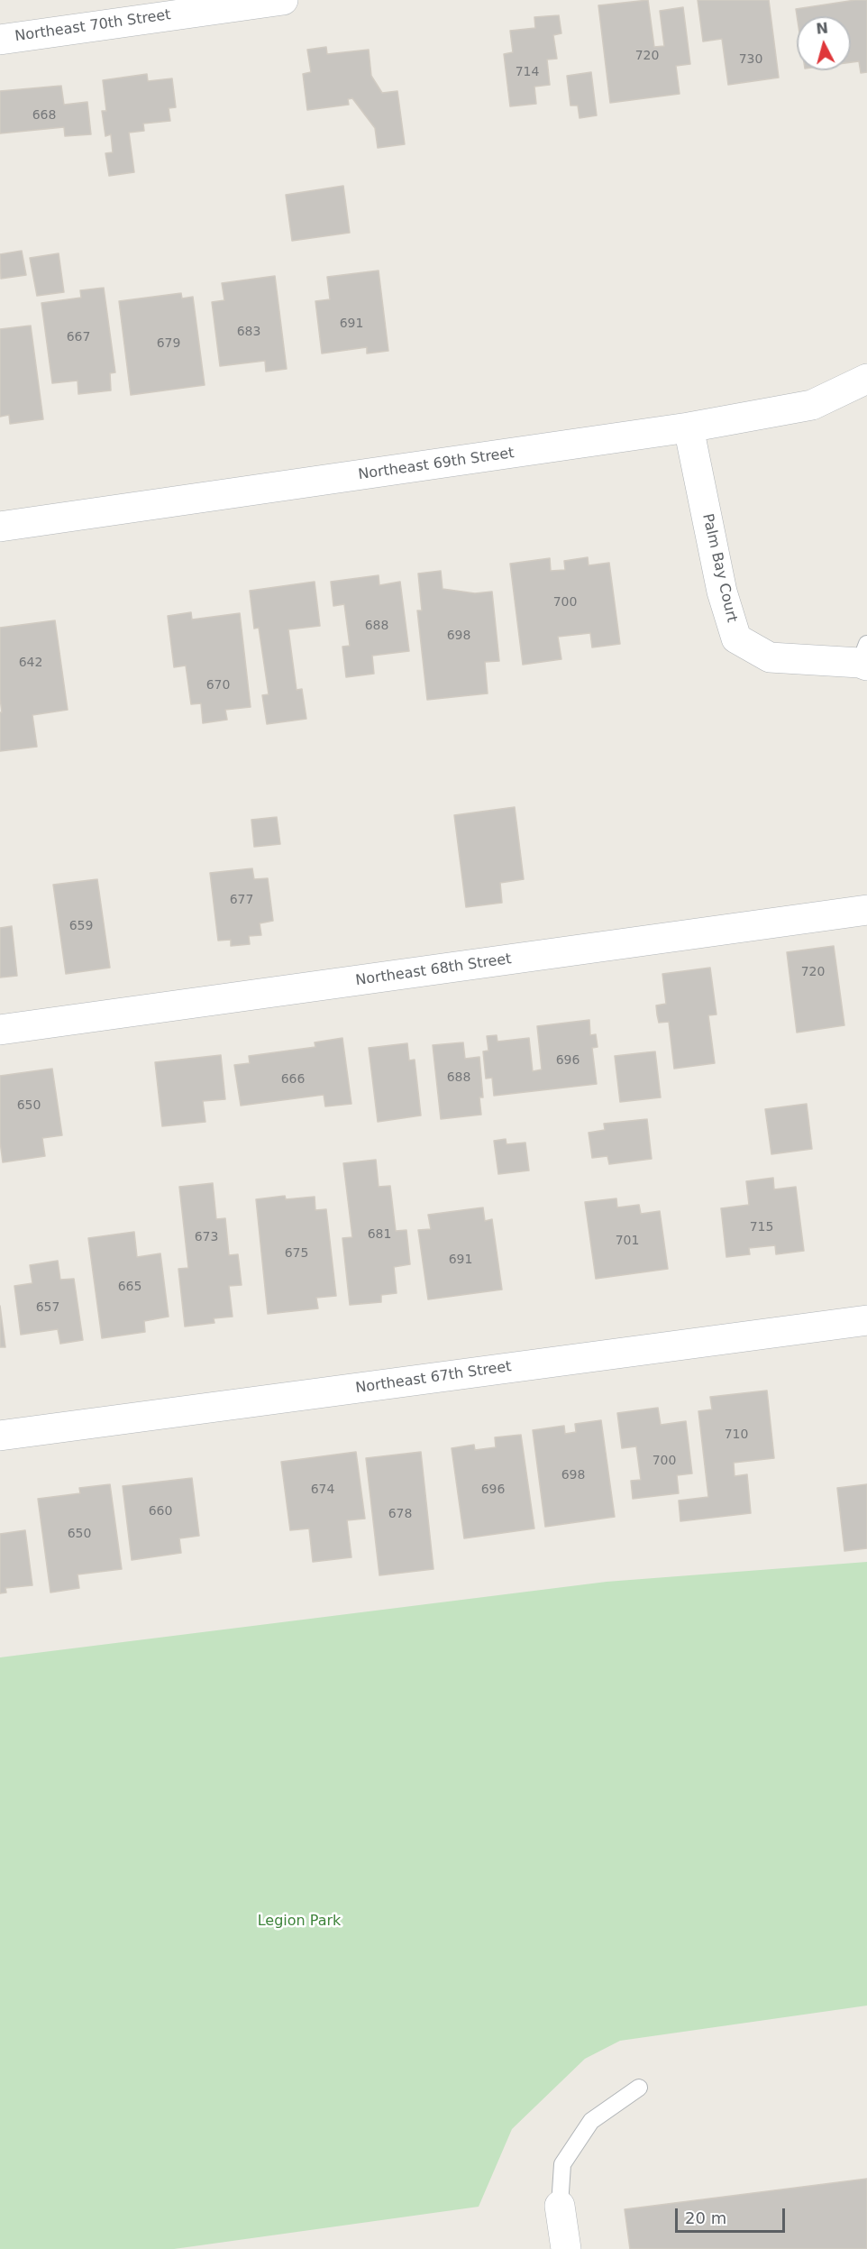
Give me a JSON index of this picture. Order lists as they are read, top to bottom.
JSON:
{
  "streets": {
    "street": [
      "Northeast 70th Street",
      "Northeast 69th Street",
      "Palm Bay Court",
      "Northeast 68th Street",
      "Northeast 67th Street"
    ]
  },
  "crossings": [
    ["Northeast 69th Street", "Palm Bay Court"]
  ],
  "parks": ["Legion Park"],
  "house_numbers": [
    "720",
    "730",
    "714",
    "668",
    "691",
    "683",
    "667",
    "679",
    "700",
    "688",
    "698",
    "642",
    "670",
    "677",
    "659",
    "720",
    "696",
    "688",
    "666",
    "650",
    "715",
    "681",
    "673",
    "701",
    "675",
    "691",
    "665",
    "657",
    "710",
    "700",
    "698",
    "674",
    "696",
    "660",
    "678",
    "650"
  ],
  "scale_bar": "20 m",
  "north": "top"
}
